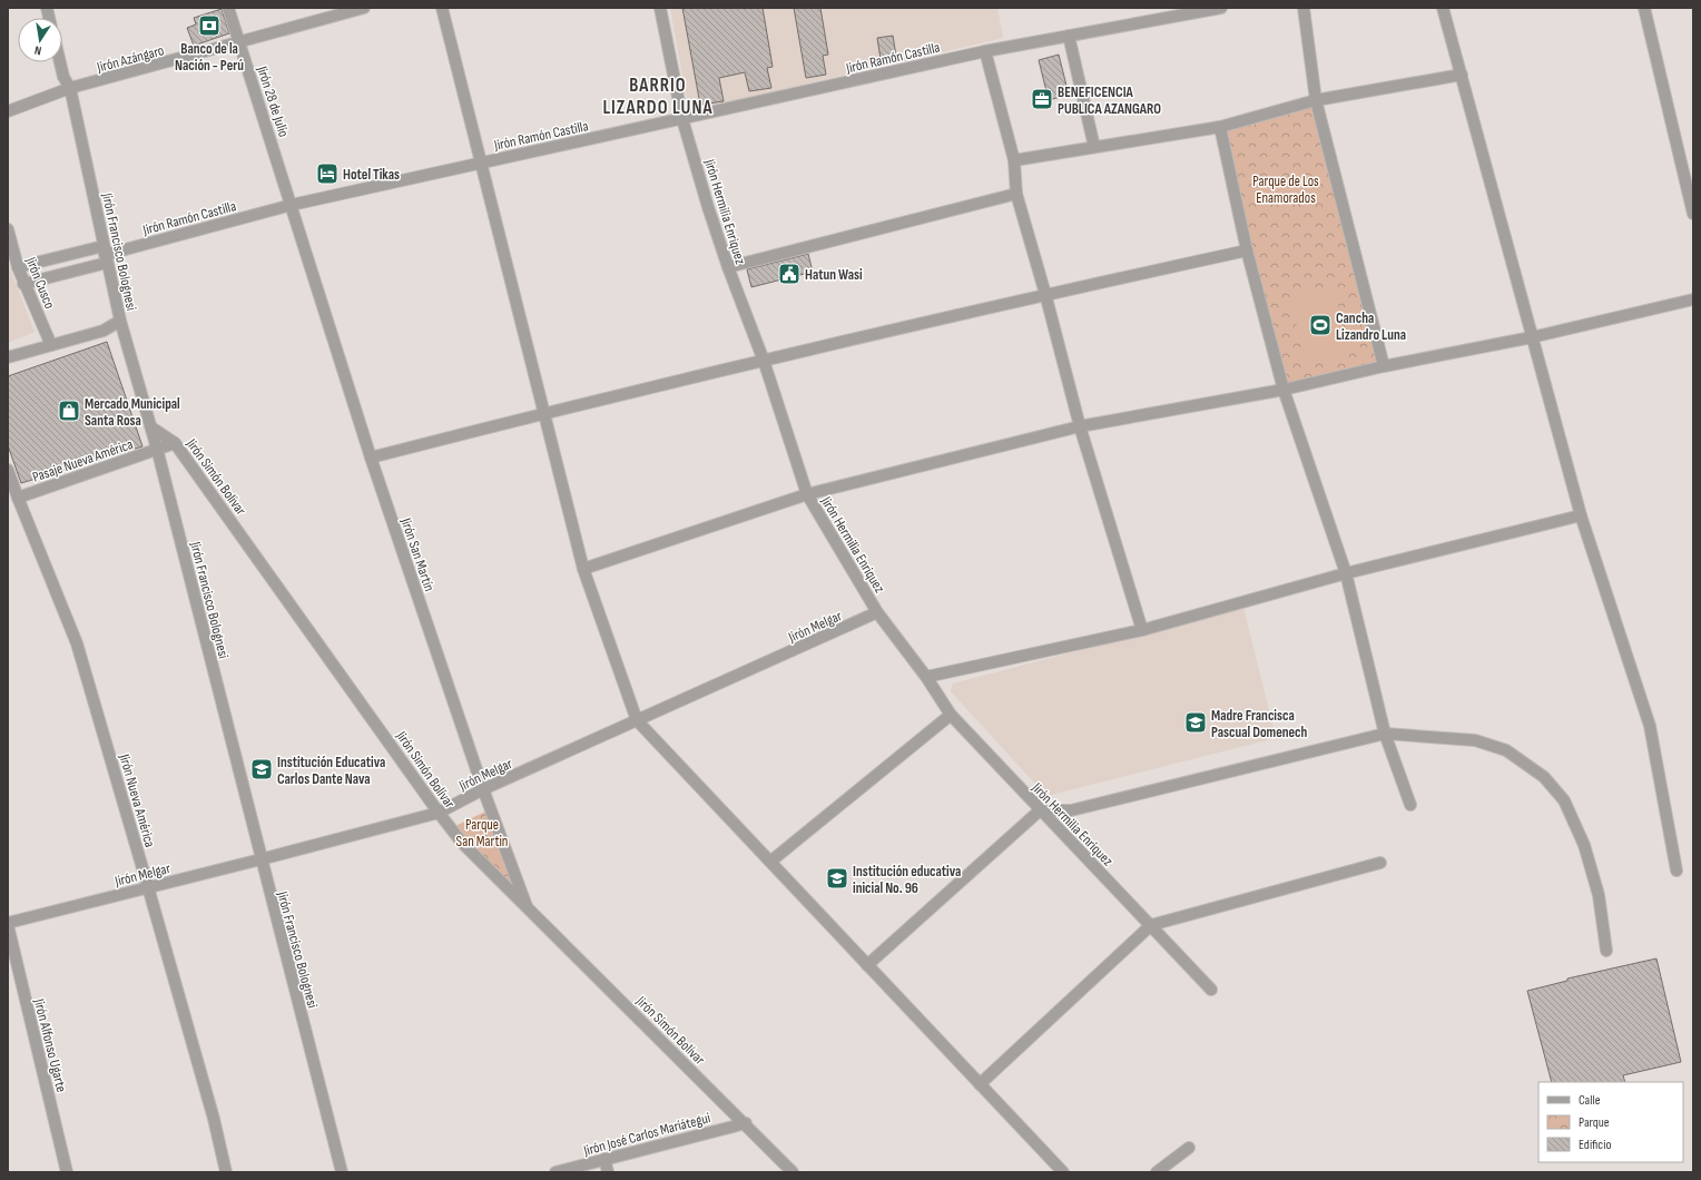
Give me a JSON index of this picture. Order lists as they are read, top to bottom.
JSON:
{
  "streets": {
    "street": [
      "Jirón Ramón Castilla",
      "Jirón Azángaro",
      "Jirón 28 de Julio",
      "Jirón Hermilia Enriquez",
      "Jirón Francisco Bolognesi",
      "Jirón Cusco",
      "Pasaje Nueva América",
      "Jirón Simón Bolívar",
      "Jirón San Martín",
      "Jirón Melgar",
      "Jirón Nueva América",
      "Jirón Alfonso Ugarte",
      "Jirón José Carlos Mariátegui"
    ]
  },
  "crossings": [
    ["Jirón Ramón Castilla", "Jirón 28 de Julio"],
    ["Jirón Ramón Castilla", "Jirón Hermilia Enriquez"],
    ["Jirón Ramón Castilla", "Jirón Francisco Bolognesi"],
    ["Jirón Ramón Castilla", "Jirón San Martín"],
    ["Jirón Azángaro", "Jirón 28 de Julio"],
    ["Jirón Azángaro", "Jirón Francisco Bolognesi"],
    ["Jirón 28 de Julio", "Jirón San Martín"],
    ["Jirón Hermilia Enriquez", "Jirón Melgar"],
    ["Jirón Francisco Bolognesi", "Pasaje Nueva América"],
    ["Jirón Francisco Bolognesi", "Jirón Simón Bolívar"],
    ["Jirón Francisco Bolognesi", "Jirón Melgar"],
    ["Pasaje Nueva América", "Jirón Simón Bolívar"],
    ["Pasaje Nueva América", "Jirón Nueva América"],
    ["Jirón Simón Bolívar", "Jirón San Martín"],
    ["Jirón Simón Bolívar", "Jirón Melgar"],
    ["Jirón Simón Bolívar", "Jirón José Carlos Mariátegui"],
    ["Jirón San Martín", "Jirón Melgar"],
    ["Jirón Melgar", "Jirón Nueva América"],
    ["Jirón Melgar", "Jirón Alfonso Ugarte"]
  ],
  "districts": ["BARRIO LIZARDO LUNA"],
  "parks": ["Parque de Los Enamorados", "Parque San Martin"],
  "places": {
    "bank": ["Banco de la Nación - Perú"],
    "office": ["BENEFICENCIA PUBLICA AZANGARO"],
    "hotel": ["Hotel Tikas"],
    "public building": ["Hatun Wasi"],
    "sports": ["Cancha Lizandro Luna"],
    "shop": ["Mercado Municipal Santa Rosa"],
    "school or university": ["Madre Francisca Pascual Domenech", "Institución Educativa Carlos Dante Nava", "Institución educativa inicial No. 96"]
  },
  "legend": ["Calle", "Parque", "Edificio"],
  "north": "bottom"
}
